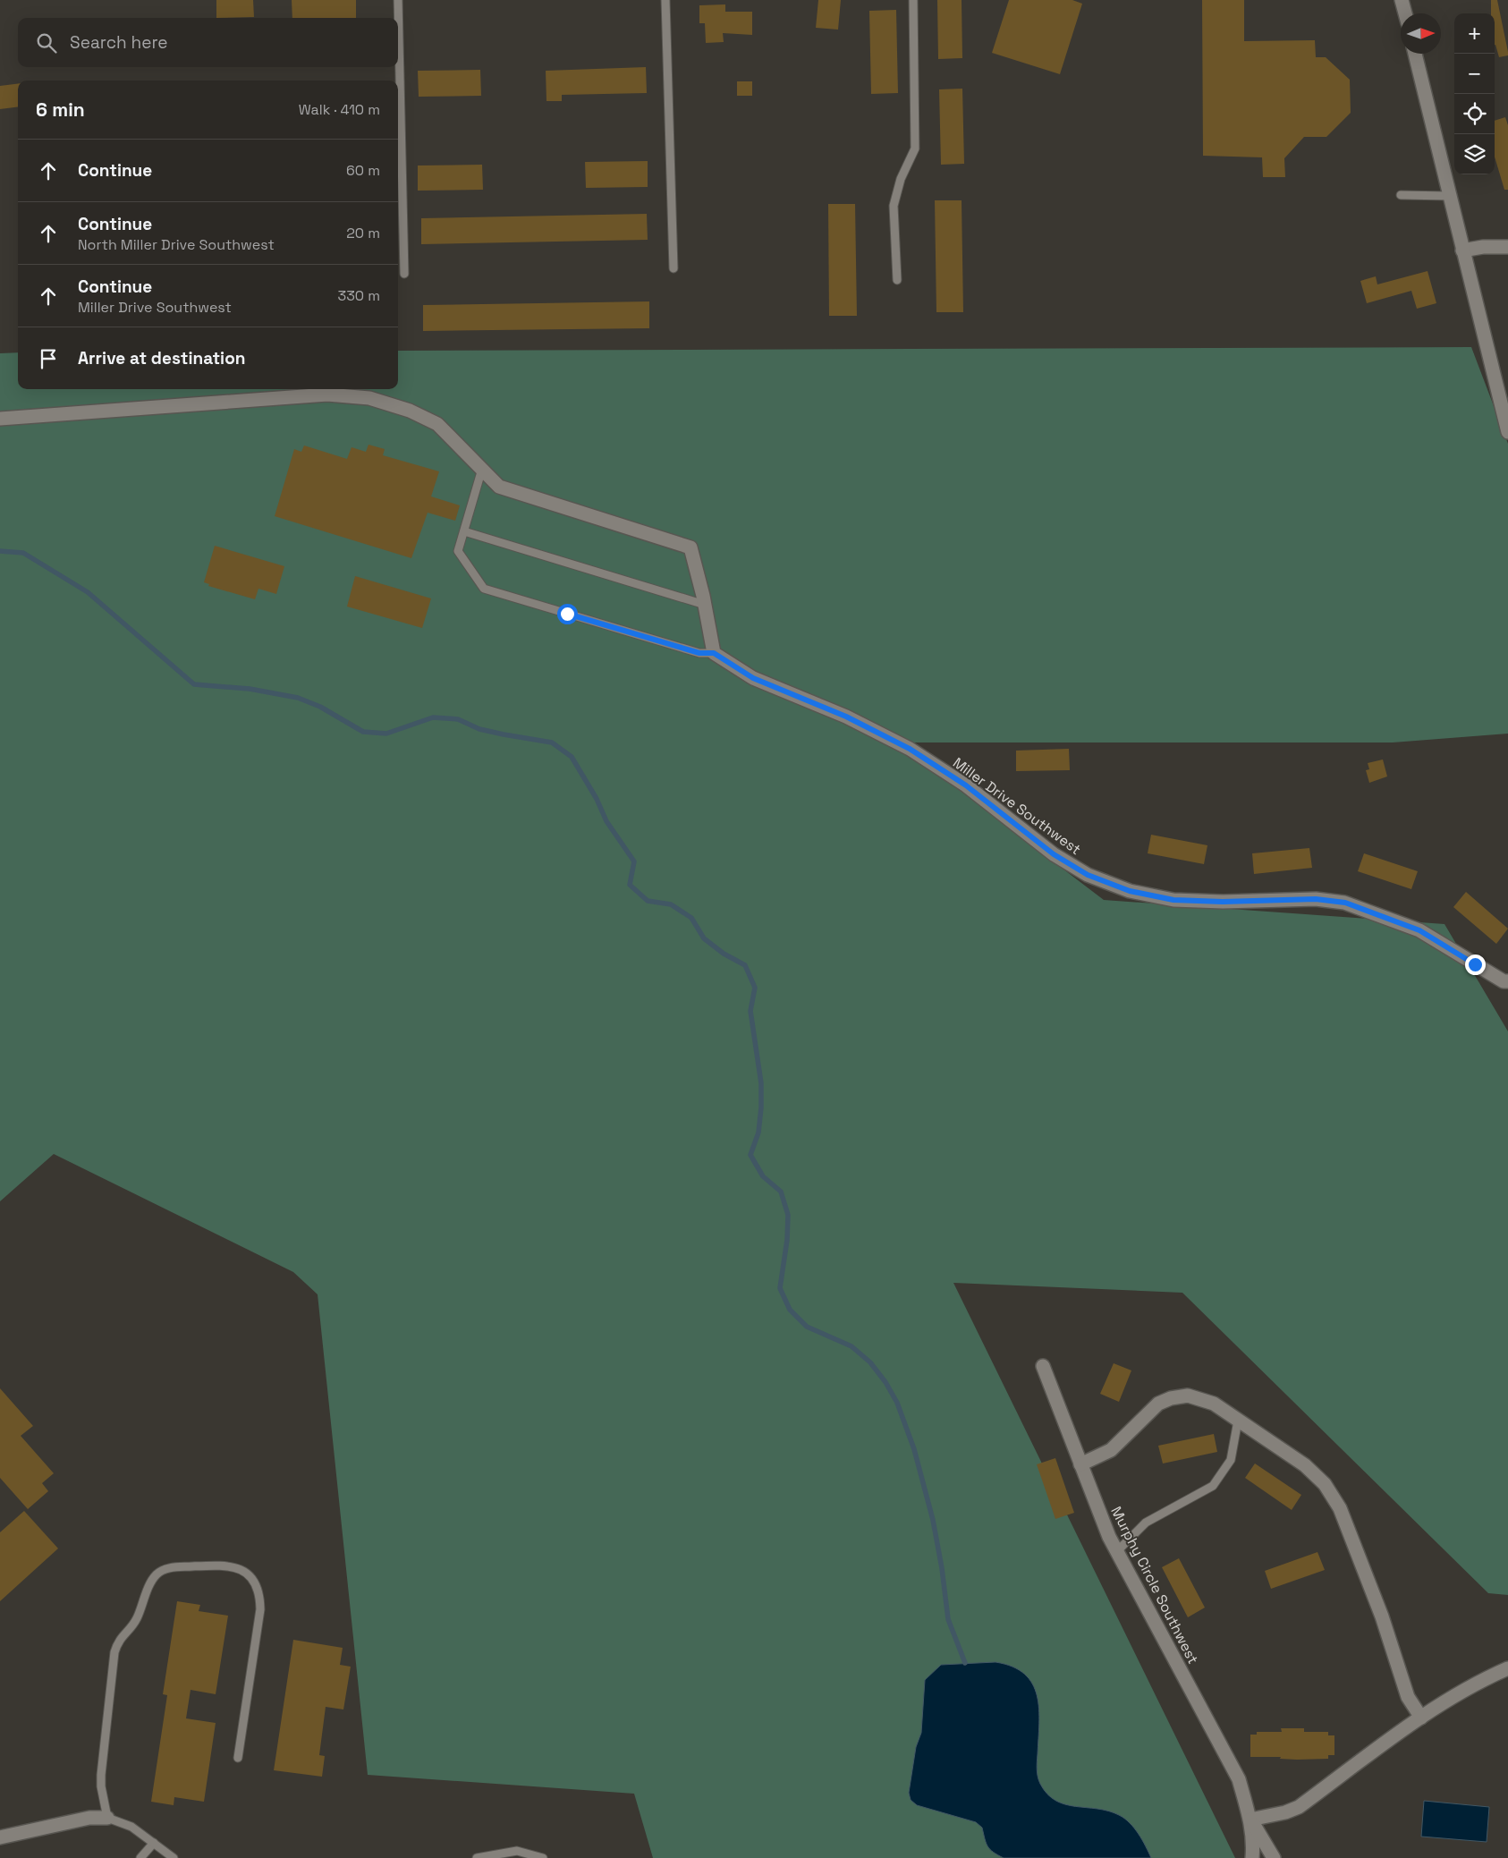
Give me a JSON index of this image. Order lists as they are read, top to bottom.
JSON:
{
  "streets": {
    "street": ["Miller Drive Southwest", "Murphy Circle Southwest"]
  },
  "north": "right",
  "page": {
    "map_buttons": ["+", "−"],
    "search": "Search here",
    "heading": ["6 min", "Walk · 410 m"],
    "list": [
      ["Continue", "60 m"],
      ["Continue", "North Miller Drive Southwest", "20 m"],
      ["Continue", "Miller Drive Southwest", "330 m"],
      "Arrive at destination"
    ]
  }
}
